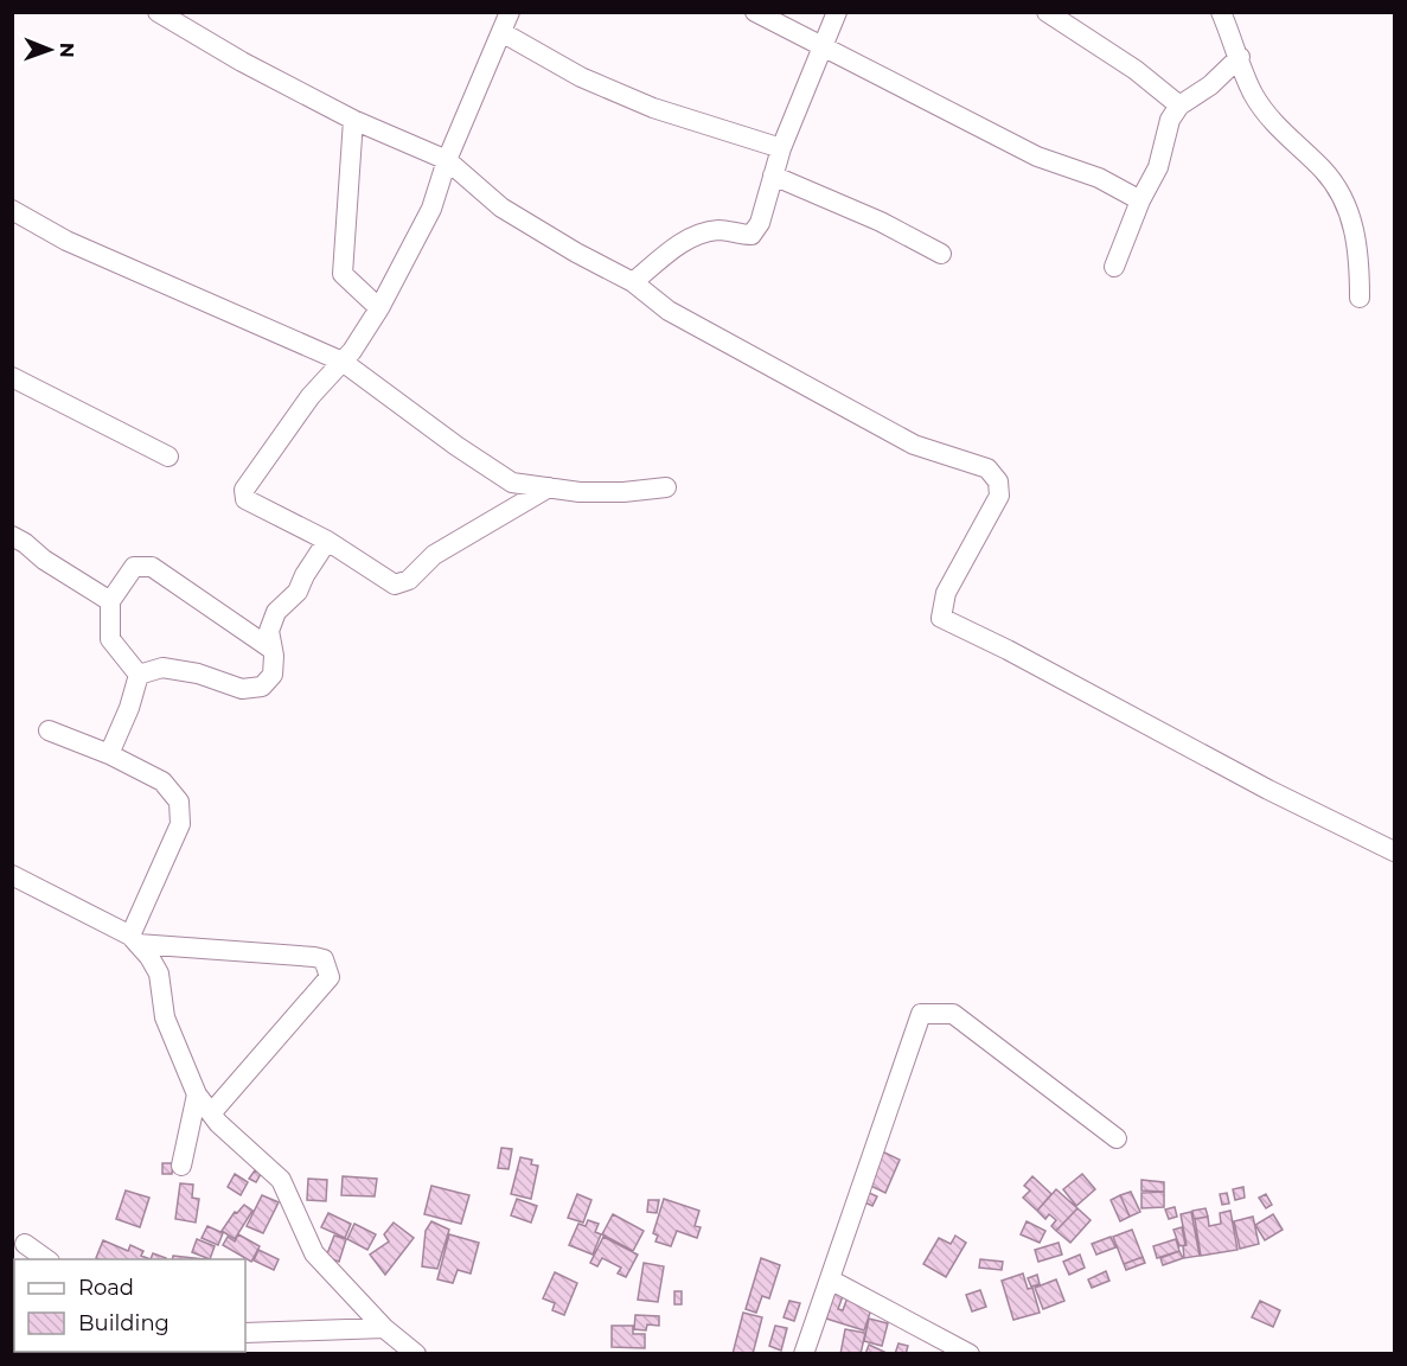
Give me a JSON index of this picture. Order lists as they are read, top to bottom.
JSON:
{
  "legend": ["Road", "Building"],
  "north": "right"
}
